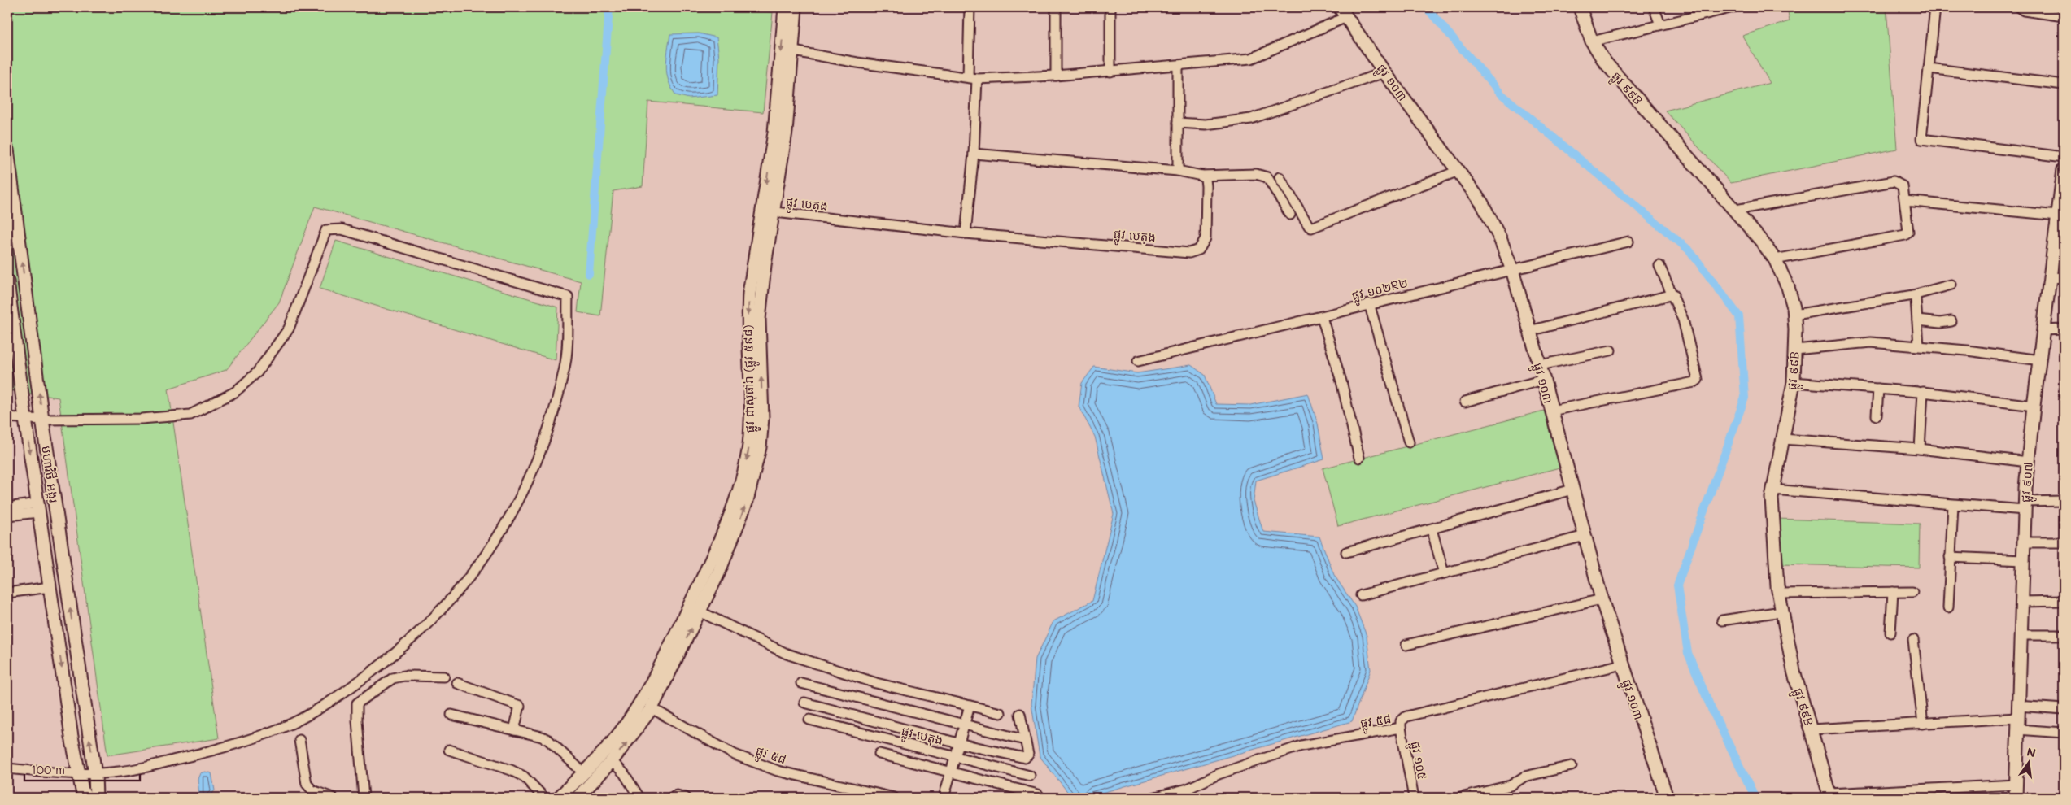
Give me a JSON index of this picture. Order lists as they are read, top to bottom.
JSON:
{
  "streets": {
    "main road": [
      "ផ្លូវ ១០៣",
      "ផ្លូវ ៩៩B",
      "ផ្លូវ ជាសុផារ៉ា (ផ្លូវ ៥៩៨)",
      "មហាវិថី អង្គរ",
      "ផ្លូវ ៩០៧"
    ],
    "street": [
      "ផ្លូវ បេតុង",
      "ផ្លូវ ១០២R២",
      "ផ្លូវ ៥៨",
      "ផ្លូវ ១០៥"
    ]
  },
  "crossings": [
    ["ផ្លូវ ១០៣", "ផ្លូវ ១០២R២"],
    ["ផ្លូវ ១០៣", "ផ្លូវ ៥៨"],
    ["ផ្លូវ បេតុង", "ផ្លូវ ជាសុផារ៉ា (ផ្លូវ ៥៩៨)"],
    ["ផ្លូវ ជាសុផារ៉ា (ផ្លូវ ៥៩៨)", "ផ្លូវ ៥៨"],
    ["ផ្លូវ ៥៨", "ផ្លូវ ១០៥"]
  ],
  "scale_bar": "100 m",
  "north": "top"
}
